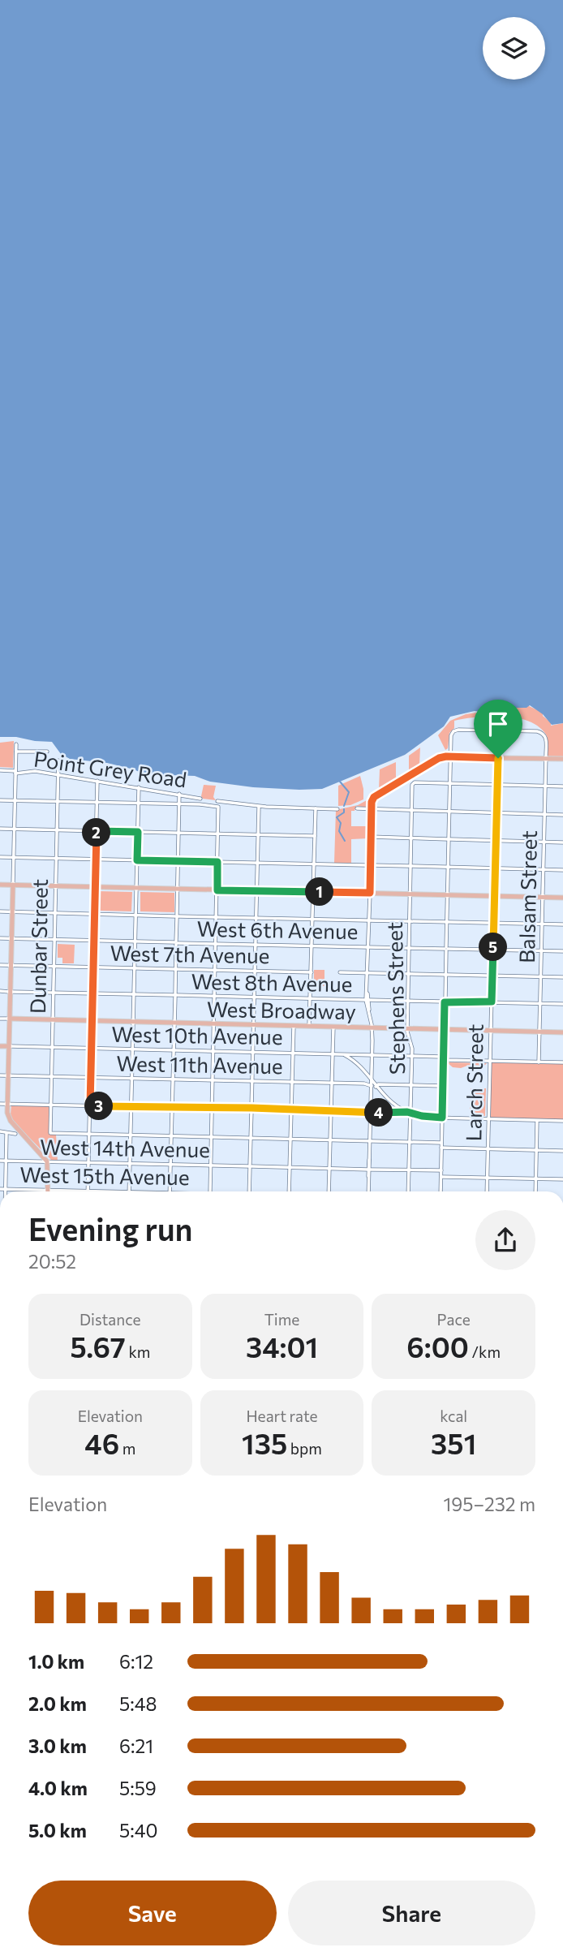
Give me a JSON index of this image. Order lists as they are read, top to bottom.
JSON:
{
  "streets": {
    "main road": ["West Broadway", "West 10th Avenue"],
    "street": [
      "Point Grey Road",
      "Balsam Street",
      "West 6th Avenue",
      "Dunbar Street",
      "West 7th Avenue",
      "West 8th Avenue",
      "Stephens Street",
      "West 11th Avenue",
      "Larch Street",
      "West 14th Avenue",
      "West 15th Avenue"
    ]
  },
  "crossings": [
    ["Point Grey Road", "Dunbar Street"],
    ["Balsam Street", "West 6th Avenue"],
    ["Balsam Street", "West 8th Avenue"],
    ["Balsam Street", "West Broadway"],
    ["Balsam Street", "West 10th Avenue"],
    ["Balsam Street", "Larch Street"],
    ["West 6th Avenue", "Dunbar Street"],
    ["West 6th Avenue", "Stephens Street"],
    ["West 6th Avenue", "Larch Street"],
    ["Dunbar Street", "West 7th Avenue"],
    ["Dunbar Street", "West 8th Avenue"],
    ["Dunbar Street", "West Broadway"],
    ["Dunbar Street", "West 10th Avenue"],
    ["Dunbar Street", "West 11th Avenue"],
    ["West 8th Avenue", "Stephens Street"],
    ["West 8th Avenue", "Larch Street"],
    ["Stephens Street", "West Broadway"],
    ["Stephens Street", "West 10th Avenue"],
    ["Stephens Street", "West 11th Avenue"],
    ["Stephens Street", "West 14th Avenue"],
    ["West Broadway", "Larch Street"],
    ["West 10th Avenue", "Larch Street"]
  ],
  "page": {
    "pins": [
      "2",
      "1",
      "5",
      "3",
      "4"
    ],
    "heading": ["Evening run", "20:52"],
    "stats": [
      ["Distance", "5.67 km"],
      ["Time", "34:01"],
      ["Pace", "6:00 /km"],
      ["Elevation", "46 m"],
      ["Heart rate", "135 bpm"],
      ["kcal", "351"]
    ],
    "chart": ["Elevation", "195–232 m"],
    "list": [
      {
        "name": "1.0 km",
        "note": "6:12"
      },
      {
        "name": "2.0 km",
        "note": "5:48"
      },
      {
        "name": "3.0 km",
        "note": "6:21"
      },
      {
        "name": "4.0 km",
        "note": "5:59"
      },
      {
        "name": "5.0 km",
        "note": "5:40"
      }
    ],
    "buttons": ["Save", "Share"]
  }
}
